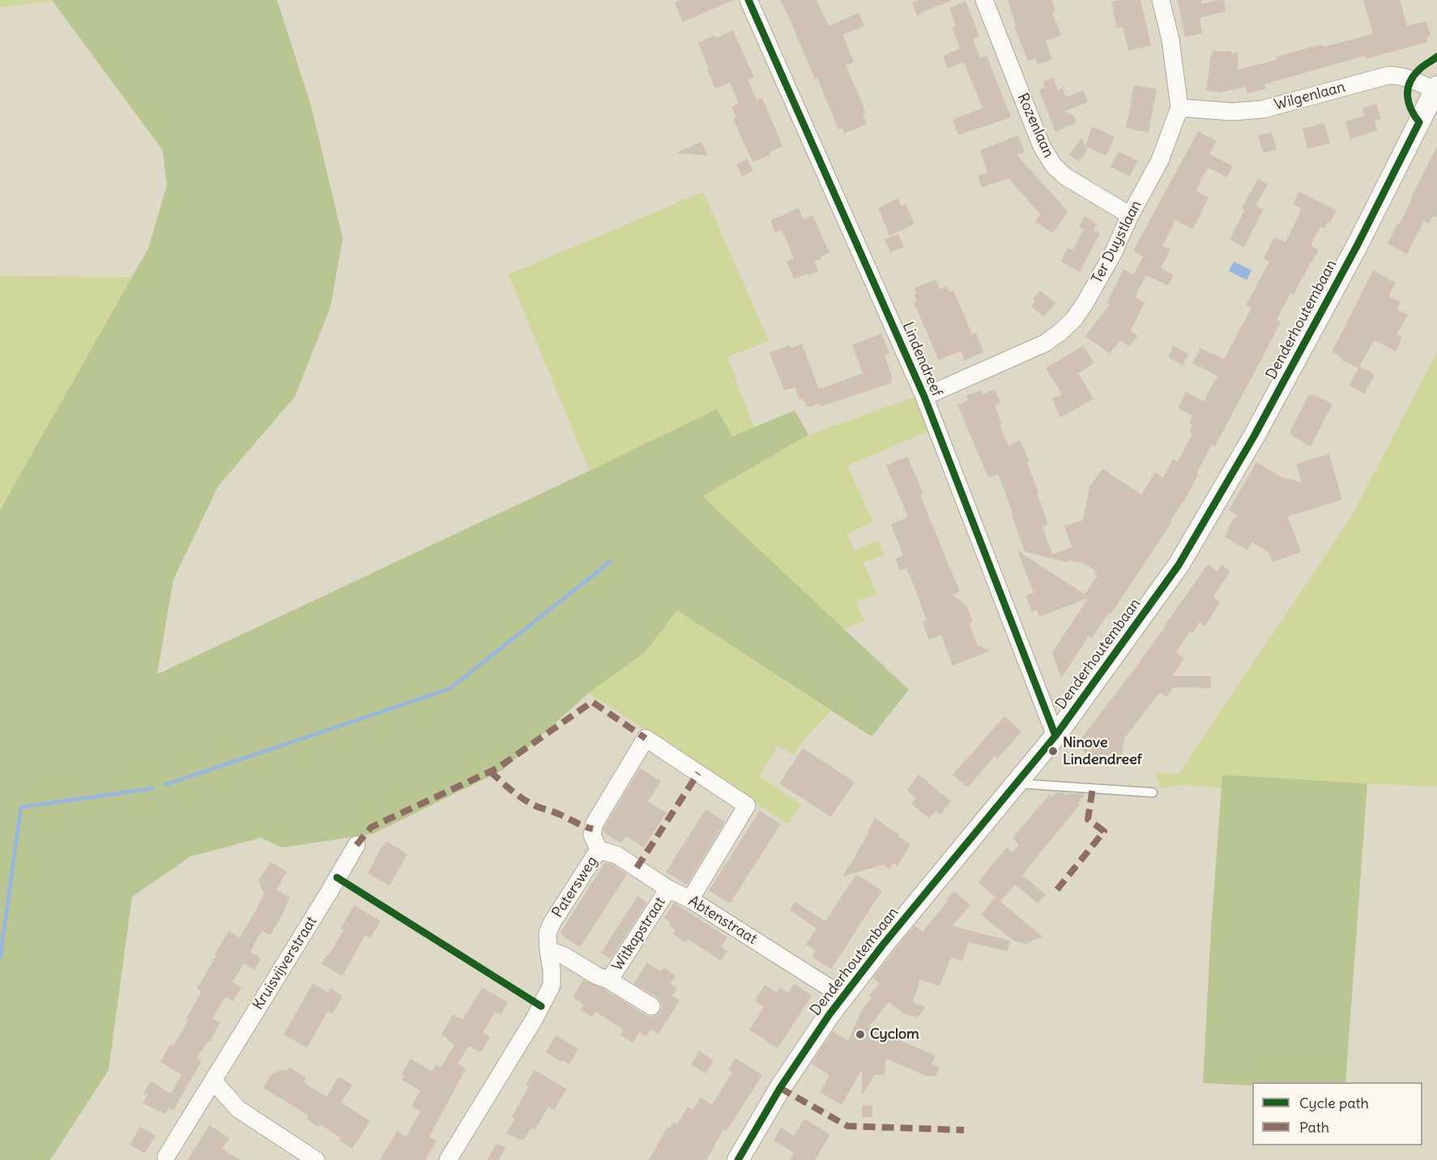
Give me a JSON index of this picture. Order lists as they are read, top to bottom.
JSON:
{
  "streets": {
    "street": [
      "Wilgenlaan",
      "Rozenlaan",
      "Ter Duystlaan",
      "Denderhoutembaan",
      "Lindendreef",
      "Patersweg",
      "Abtenstraat",
      "Witkapstraat",
      "Kruisvijverstraat"
    ]
  },
  "crossings": [
    ["Wilgenlaan", "Ter Duystlaan"],
    ["Wilgenlaan", "Denderhoutembaan"],
    ["Rozenlaan", "Ter Duystlaan"],
    ["Ter Duystlaan", "Lindendreef"],
    ["Denderhoutembaan", "Lindendreef"],
    ["Denderhoutembaan", "Abtenstraat"],
    ["Patersweg", "Abtenstraat"],
    ["Patersweg", "Witkapstraat"],
    ["Abtenstraat", "Witkapstraat"]
  ],
  "places": ["Ninove Lindendreef", "Cyclom"],
  "legend": ["Cycle path", "Path"]
}
